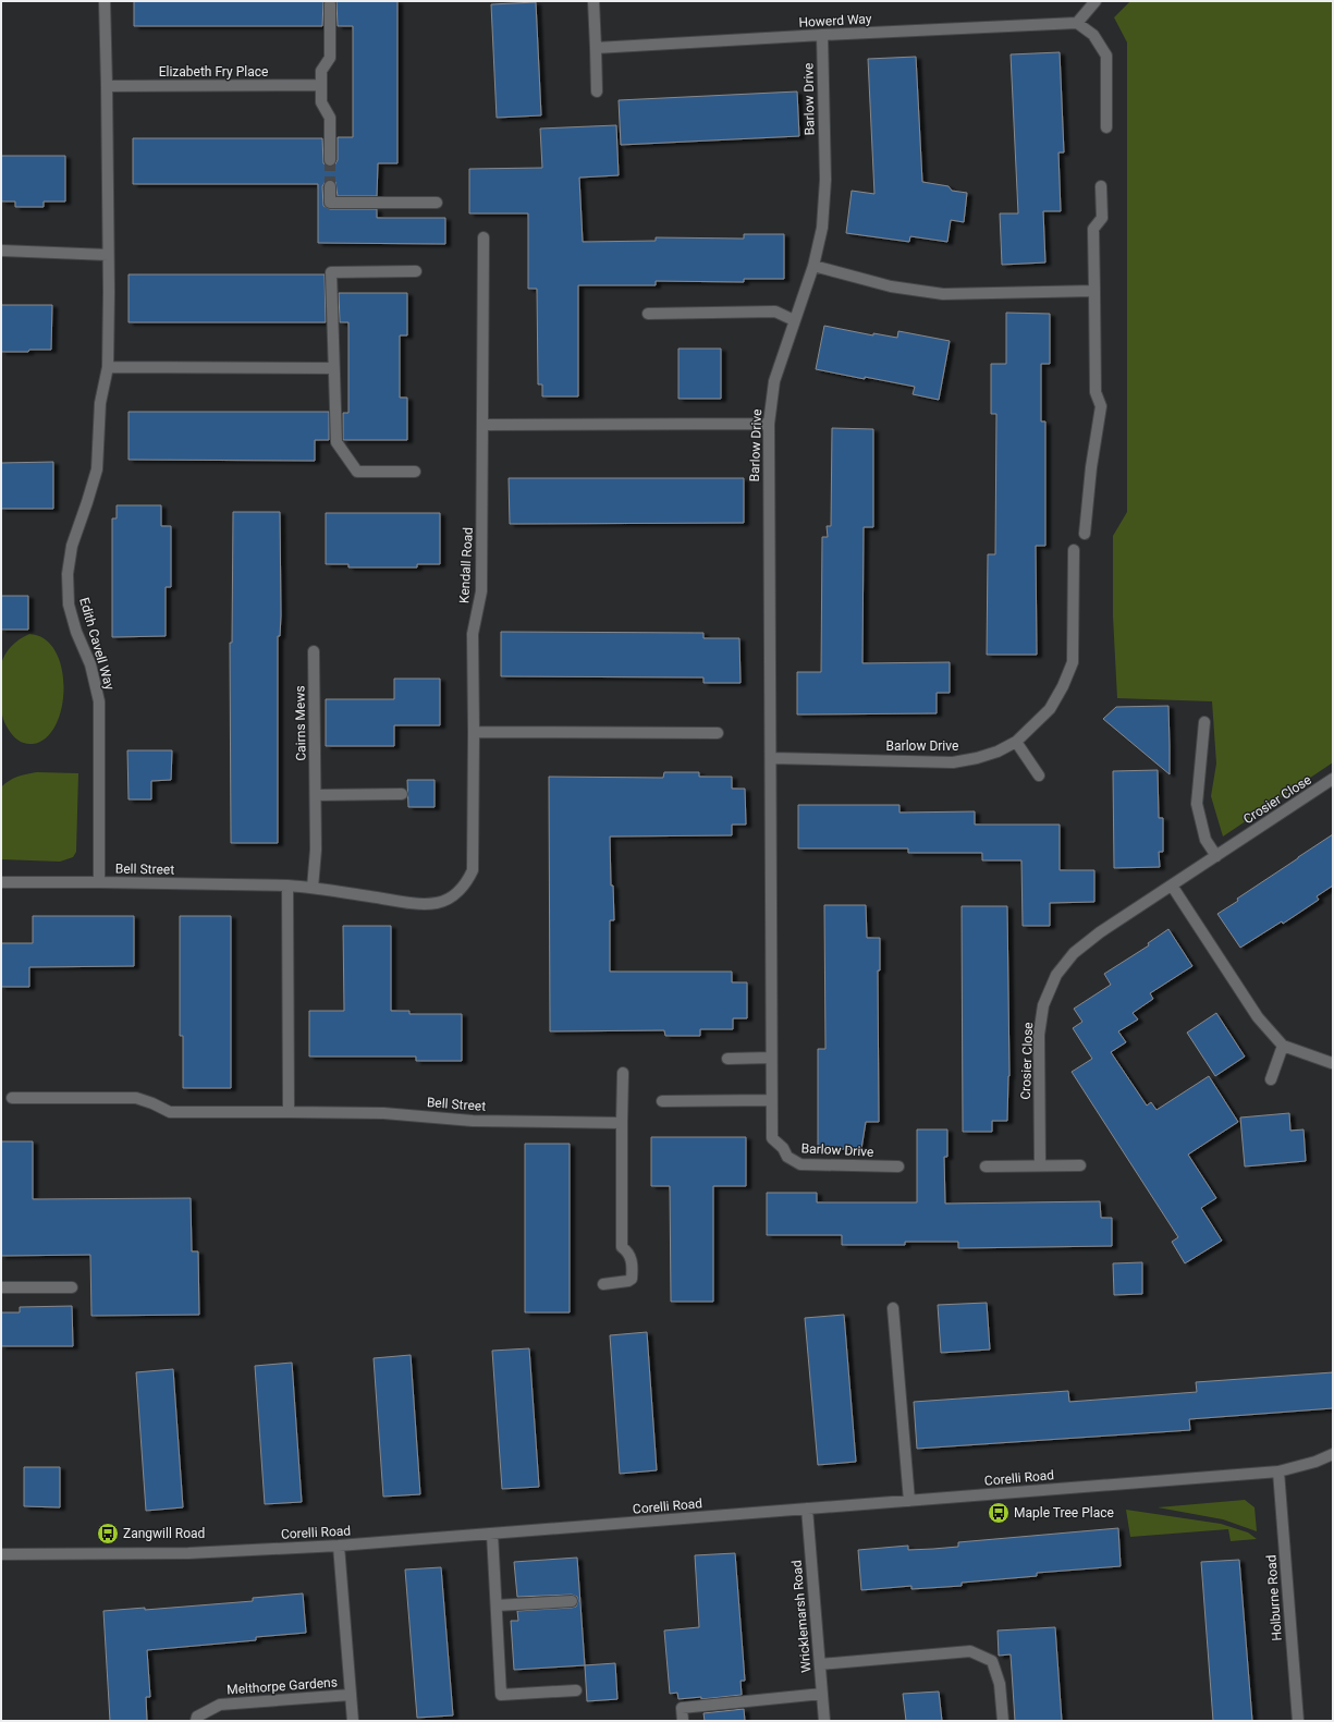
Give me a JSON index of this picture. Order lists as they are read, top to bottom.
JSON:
{
  "streets": {
    "street": [
      "Howerd Way",
      "Elizabeth Fry Place",
      "Barlow Drive",
      "Kendall Road",
      "Edith Cavell Way",
      "Cairns Mews",
      "Crosier Close",
      "Bell Street",
      "Corelli Road",
      "Holburne Road",
      "Wricklemarsh Road",
      "Melthorpe Gardens"
    ]
  },
  "crossings": [
    ["Howerd Way", "Barlow Drive"],
    ["Kendall Road", "Bell Street"],
    ["Edith Cavell Way", "Bell Street"],
    ["Cairns Mews", "Bell Street"],
    ["Corelli Road", "Holburne Road"],
    ["Corelli Road", "Wricklemarsh Road"]
  ],
  "places": {
    "bus stop": ["Maple Tree Place", "Zangwill Road"]
  }
}
